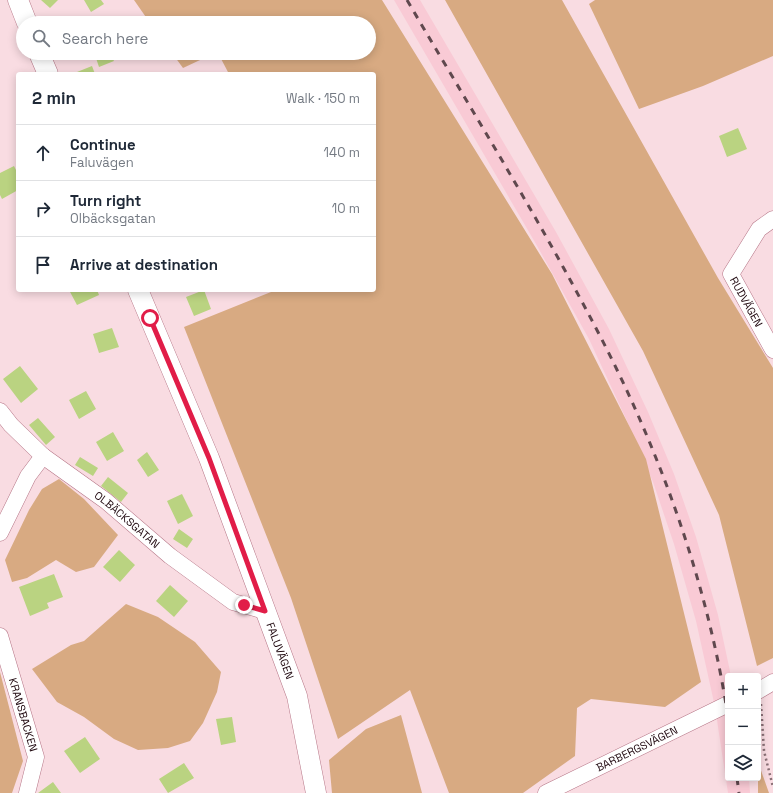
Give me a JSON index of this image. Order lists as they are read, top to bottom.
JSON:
{
  "streets": {
    "street": [
      "RUDVÄGEN",
      "OLBÄCKSGATAN",
      "FALUVÄGEN",
      "KRANSBACKEN",
      "BARBERGSVÄGEN"
    ]
  },
  "crossings": [
    ["OLBÄCKSGATAN", "FALUVÄGEN"]
  ],
  "page": {
    "search": "Search here",
    "heading": ["2 min", "Walk · 150 m"],
    "list": [
      ["Continue", "Faluvägen", "140 m"],
      ["Turn right", "Olbäcksgatan", "10 m"],
      "Arrive at destination"
    ],
    "map_buttons": ["+", "−"]
  }
}
